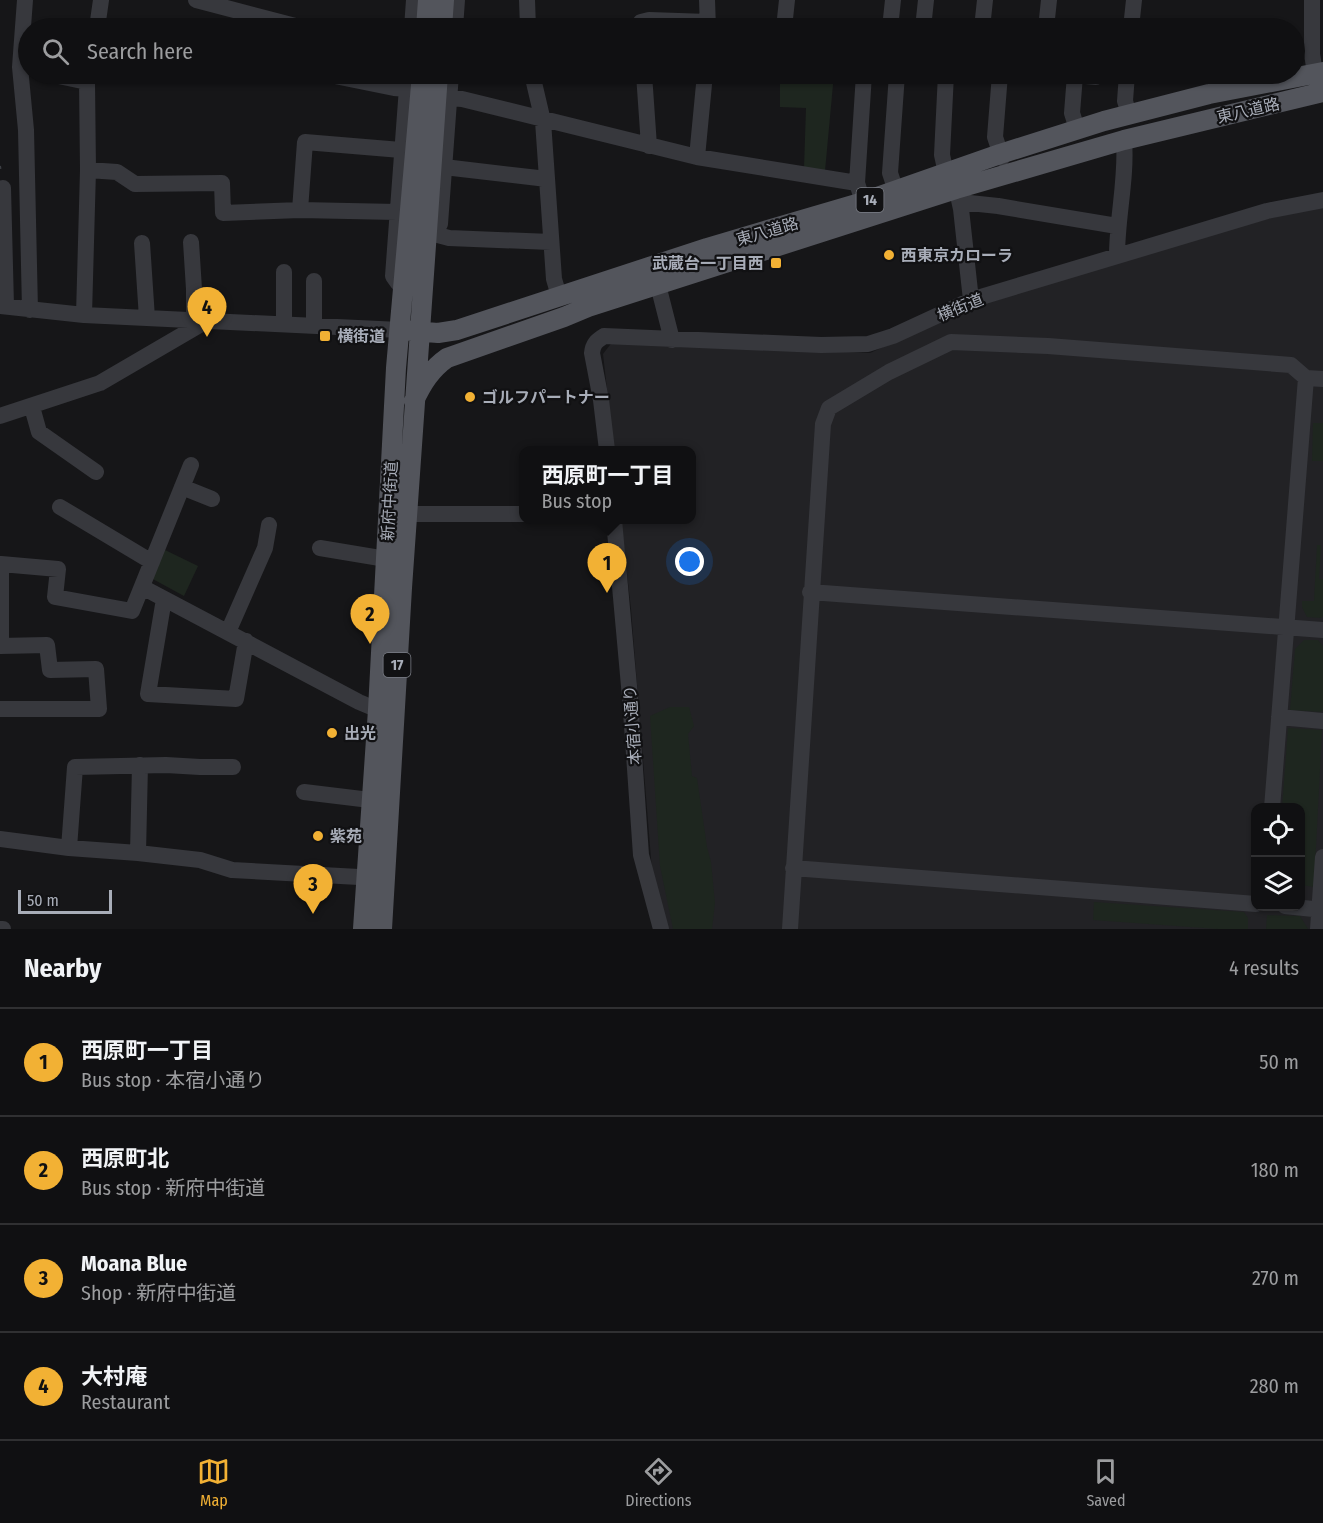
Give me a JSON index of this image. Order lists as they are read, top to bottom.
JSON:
{
  "streets": {
    "main road": [
      "東八道路",
      "14",
      "新府中街道",
      "17"
    ],
    "street": ["横街道", "本宿小通り"]
  },
  "crossings": [
    ["東八道路", "新府中街道"]
  ],
  "places": {
    "other": [
      "西東京カローラ",
      "ゴルフパートナー",
      "出光",
      "紫苑"
    ],
    "transit": ["武蔵台一丁目西", "横街道"]
  },
  "scale_bar": "50 m",
  "page": {
    "search": "Search here",
    "pins": [
      "4",
      "1",
      "2",
      "3"
    ],
    "popup": ["西原町一丁目", "Bus stop"],
    "scale": "50 m",
    "heading": ["Nearby", "4 results"],
    "list": [
      {
        "mark": "1",
        "name": "西原町一丁目",
        "note": "Bus stop · 本宿小通り",
        "value": "50 m"
      },
      {
        "mark": "2",
        "name": "西原町北",
        "note": "Bus stop · 新府中街道",
        "value": "180 m"
      },
      {
        "mark": "3",
        "name": "Moana Blue",
        "note": "Shop · 新府中街道",
        "value": "270 m"
      },
      {
        "mark": "4",
        "name": "大村庵",
        "note": "Restaurant",
        "value": "280 m"
      }
    ],
    "nav": ["Map", "Directions", "Saved"]
  }
}
